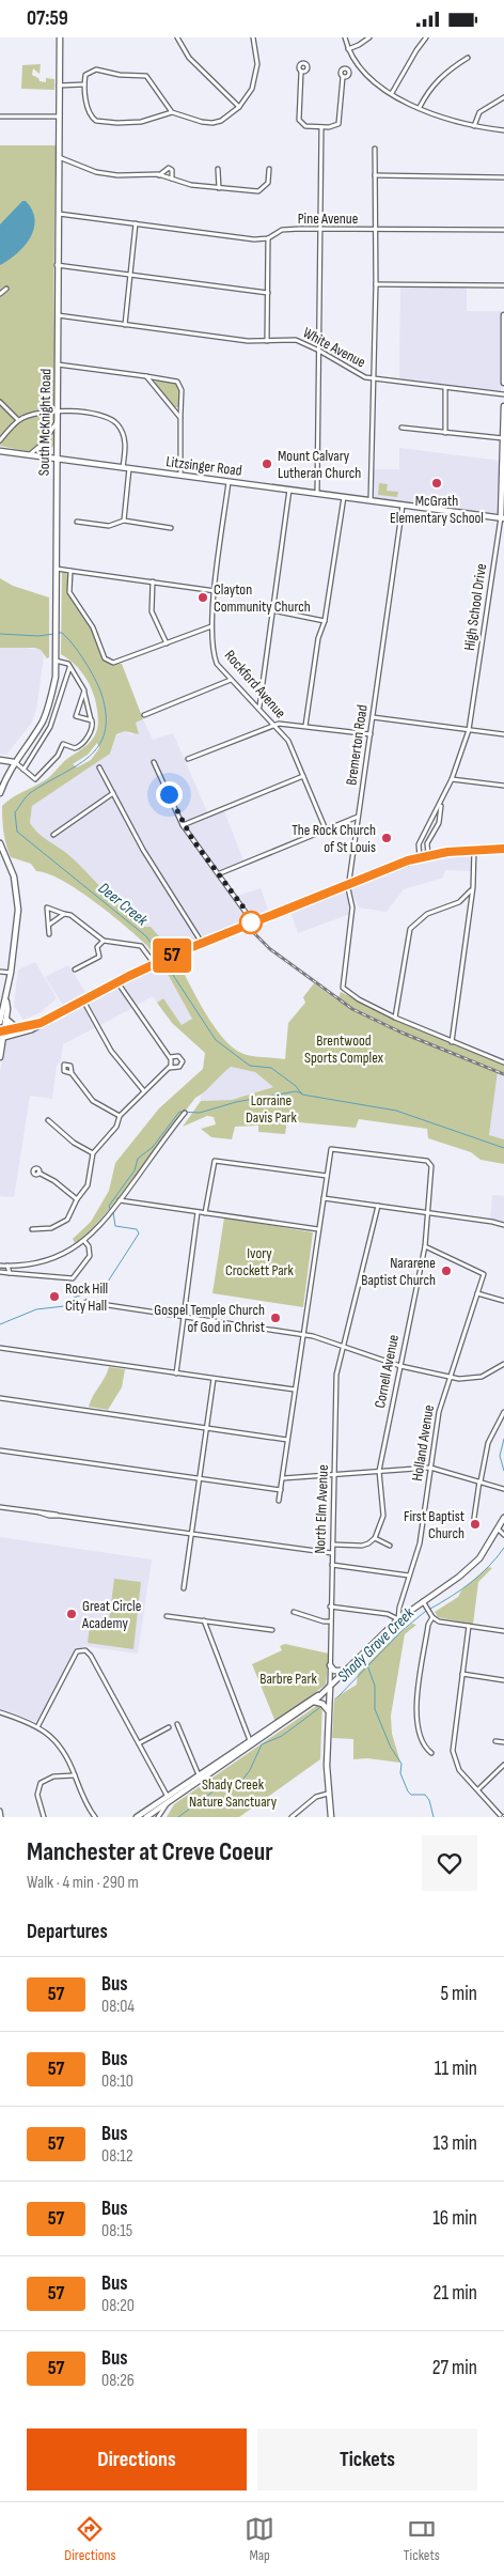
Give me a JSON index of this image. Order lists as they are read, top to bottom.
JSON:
{
  "streets": {
    "main road": [
      "South McKnight Road",
      "Litzsinger Road",
      "High School Drive",
      "North Elm Avenue"
    ],
    "street": [
      "Pine Avenue",
      "White Avenue",
      "Rockford Avenue",
      "Bremerton Road",
      "Cornell Avenue",
      "Holland Avenue"
    ]
  },
  "crossings": [
    ["Pine Avenue", "South McKnight Road"],
    ["White Avenue", "South McKnight Road"],
    ["South McKnight Road", "Litzsinger Road"],
    ["Litzsinger Road", "High School Drive"],
    ["Litzsinger Road", "Rockford Avenue"],
    ["Litzsinger Road", "Bremerton Road"],
    ["Cornell Avenue", "Holland Avenue"]
  ],
  "water": ["Deer Creek", "Shady Grove Creek"],
  "parks": [
    "Brentwood Sports Complex",
    "Lorraine Davis Park",
    "Ivory Crockett Park",
    "Barbre Park",
    "Shady Creek Nature Sanctuary"
  ],
  "places": [
    "Mount Calvary Lutheran Church",
    "McGrath Elementary School",
    "Clayton Community Church",
    "The Rock Church of St Louis",
    "Nararene Baptist Church",
    "Rock Hill City Hall",
    "Gospel Temple Church of God in Christ",
    "First Baptist Church",
    "Great Circle Academy"
  ],
  "lines": ["bus line 57"],
  "page": {
    "status": "07:59",
    "on_map": "57",
    "heading": [
      ["Manchester at Creve Coeur", "Walk · 4 min · 290 m"],
      "Departures"
    ],
    "list": [
      {
        "mark": "57",
        "name": "Bus",
        "note": "08:04",
        "value": "5 min"
      },
      {
        "mark": "57",
        "name": "Bus",
        "note": "08:10",
        "value": "11 min"
      },
      {
        "mark": "57",
        "name": "Bus",
        "note": "08:12",
        "value": "13 min"
      },
      {
        "mark": "57",
        "name": "Bus",
        "note": "08:15",
        "value": "16 min"
      },
      {
        "mark": "57",
        "name": "Bus",
        "note": "08:20",
        "value": "21 min"
      },
      {
        "mark": "57",
        "name": "Bus",
        "note": "08:26",
        "value": "27 min"
      }
    ],
    "buttons": ["Directions", "Tickets"],
    "tabs": ["Directions", "Map", "Tickets"]
  }
}
